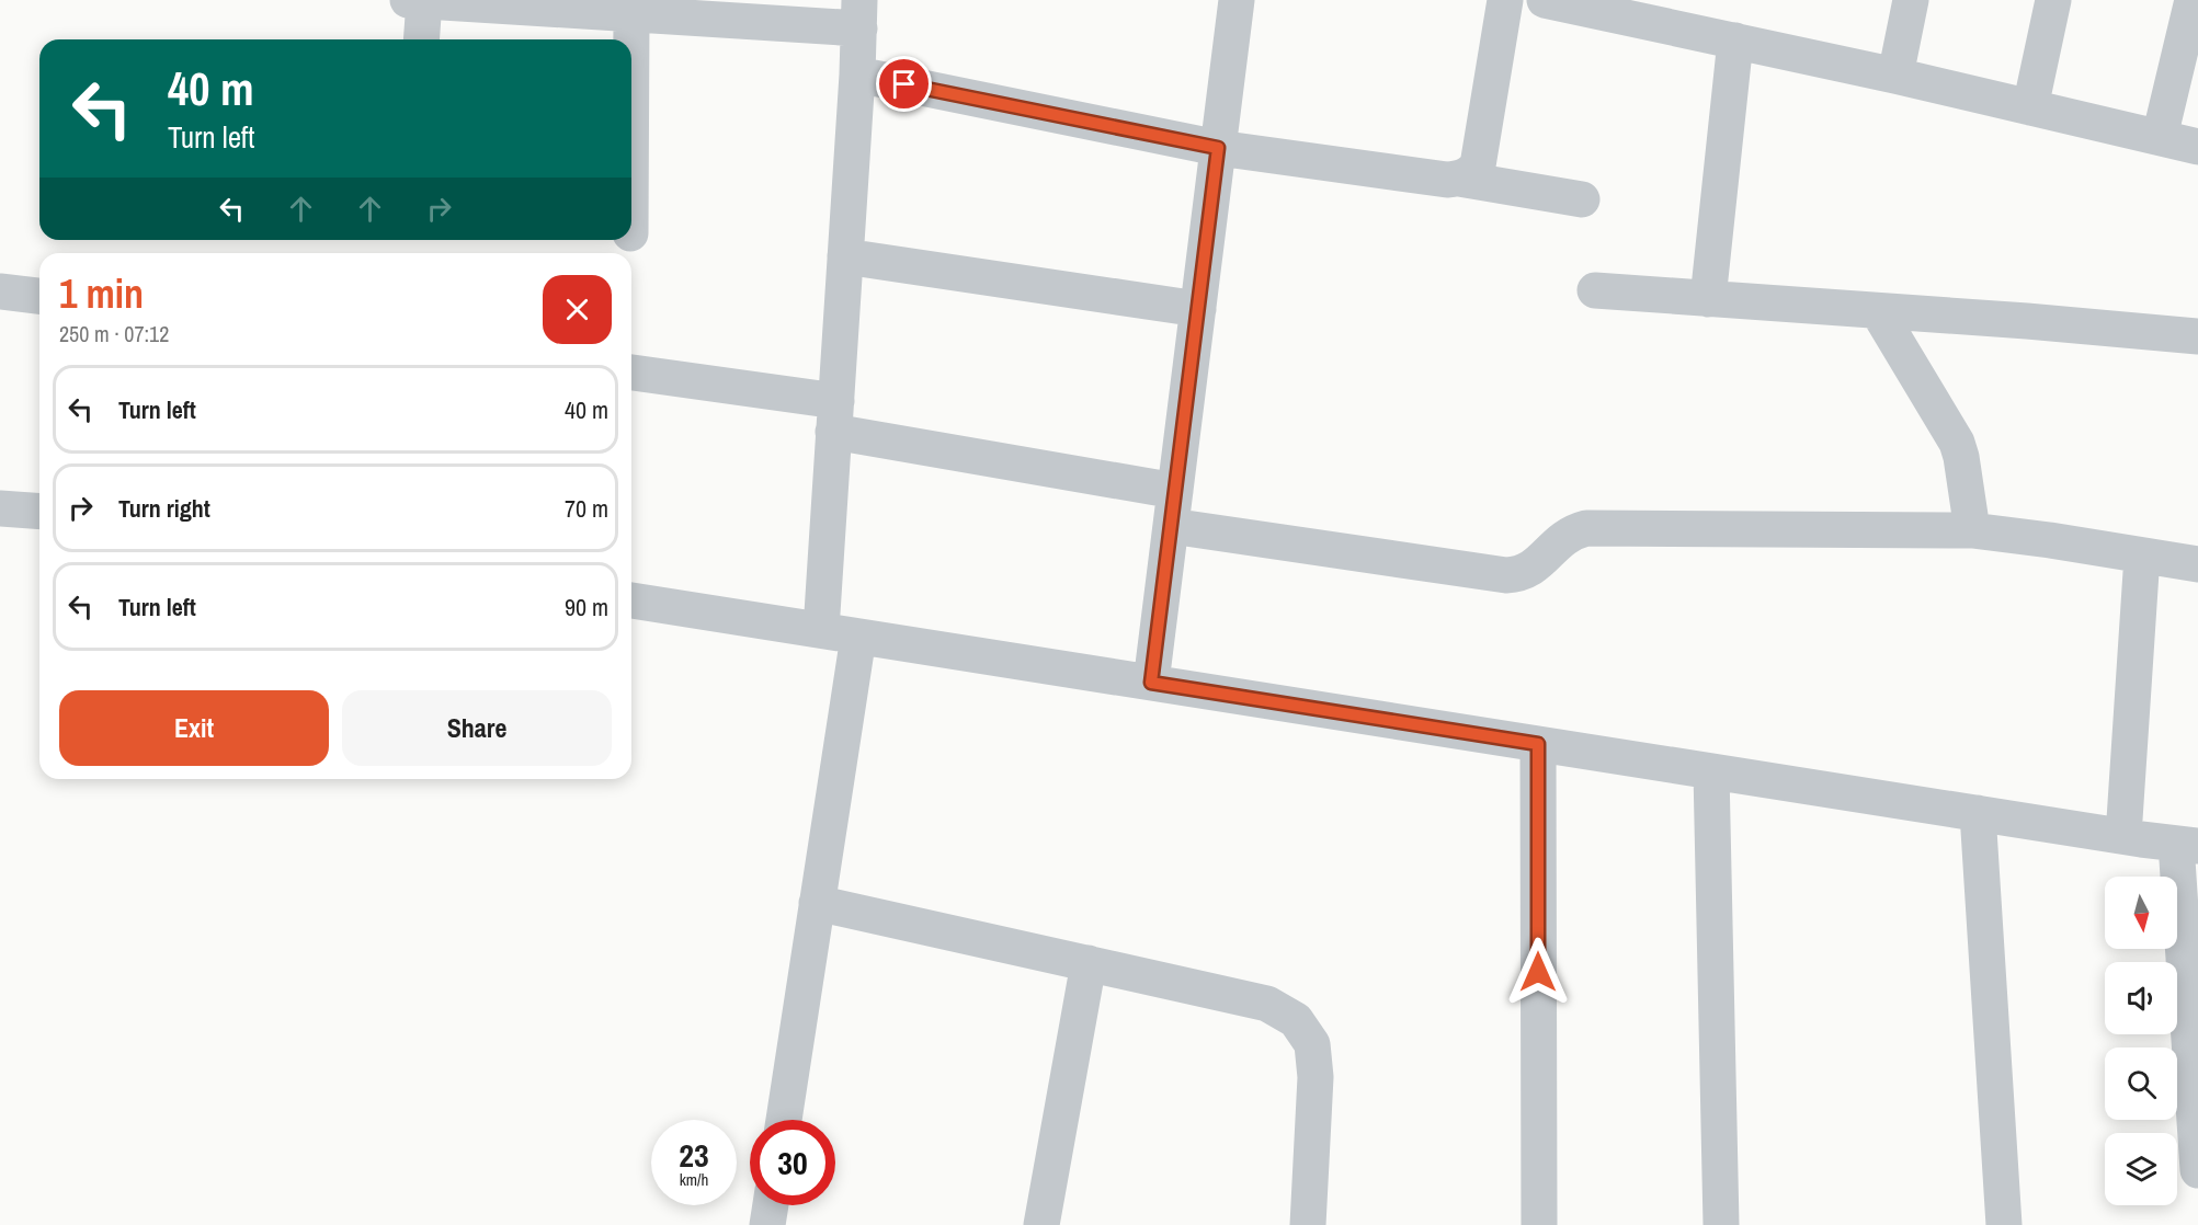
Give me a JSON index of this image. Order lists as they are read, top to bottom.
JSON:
{
  "north": "bottom",
  "page": {
    "turn": ["40 m", "Turn left"],
    "heading": ["1 min", "250 m · 07:12"],
    "list": [
      {
        "name": "Turn left",
        "value": "40 m"
      },
      {
        "name": "Turn right",
        "value": "70 m"
      },
      {
        "name": "Turn left",
        "value": "90 m"
      }
    ],
    "buttons": ["Exit", "Share"],
    "speed": "23 km/h",
    "limit": "30"
  }
}
